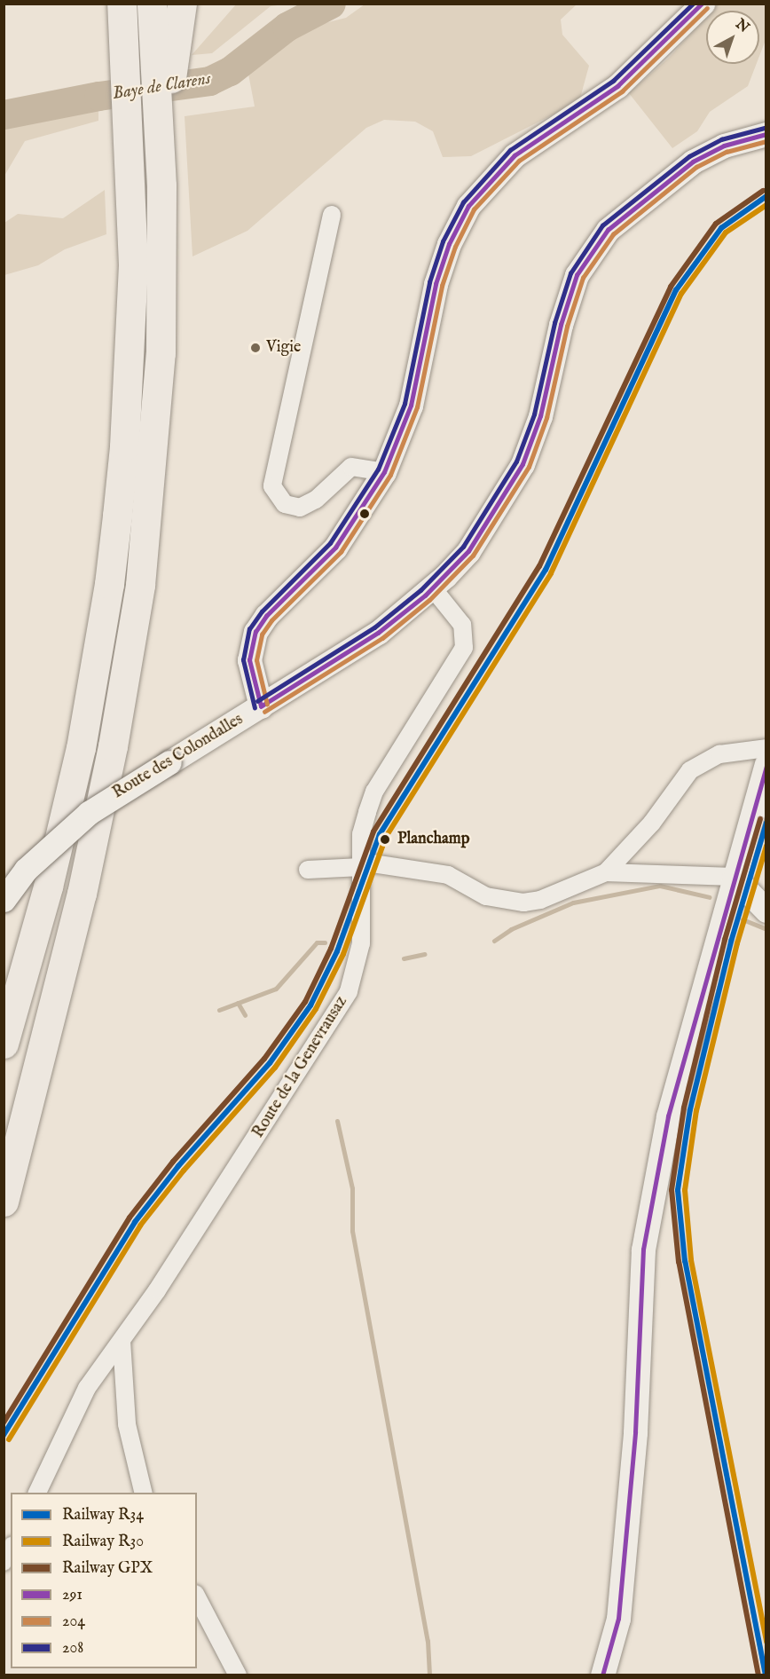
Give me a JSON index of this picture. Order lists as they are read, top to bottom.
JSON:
{
  "streets": {
    "street": ["Route des Colondalles", "Route de la Genevrausaz"]
  },
  "crossings": [
    ["Route des Colondalles", "Route de la Genevrausaz"]
  ],
  "water": ["Baye de Clarens"],
  "places": ["Vigie", "Planchamp"],
  "lines": [
    "transit line 291",
    "transit line 208",
    "transit line 204",
    "rail line GPX",
    "rail line R34",
    "rail line R30"
  ],
  "legend": [
    "Railway R34",
    "Railway R30",
    "Railway GPX",
    "291",
    "204",
    "208"
  ],
  "north": "top right"
}
